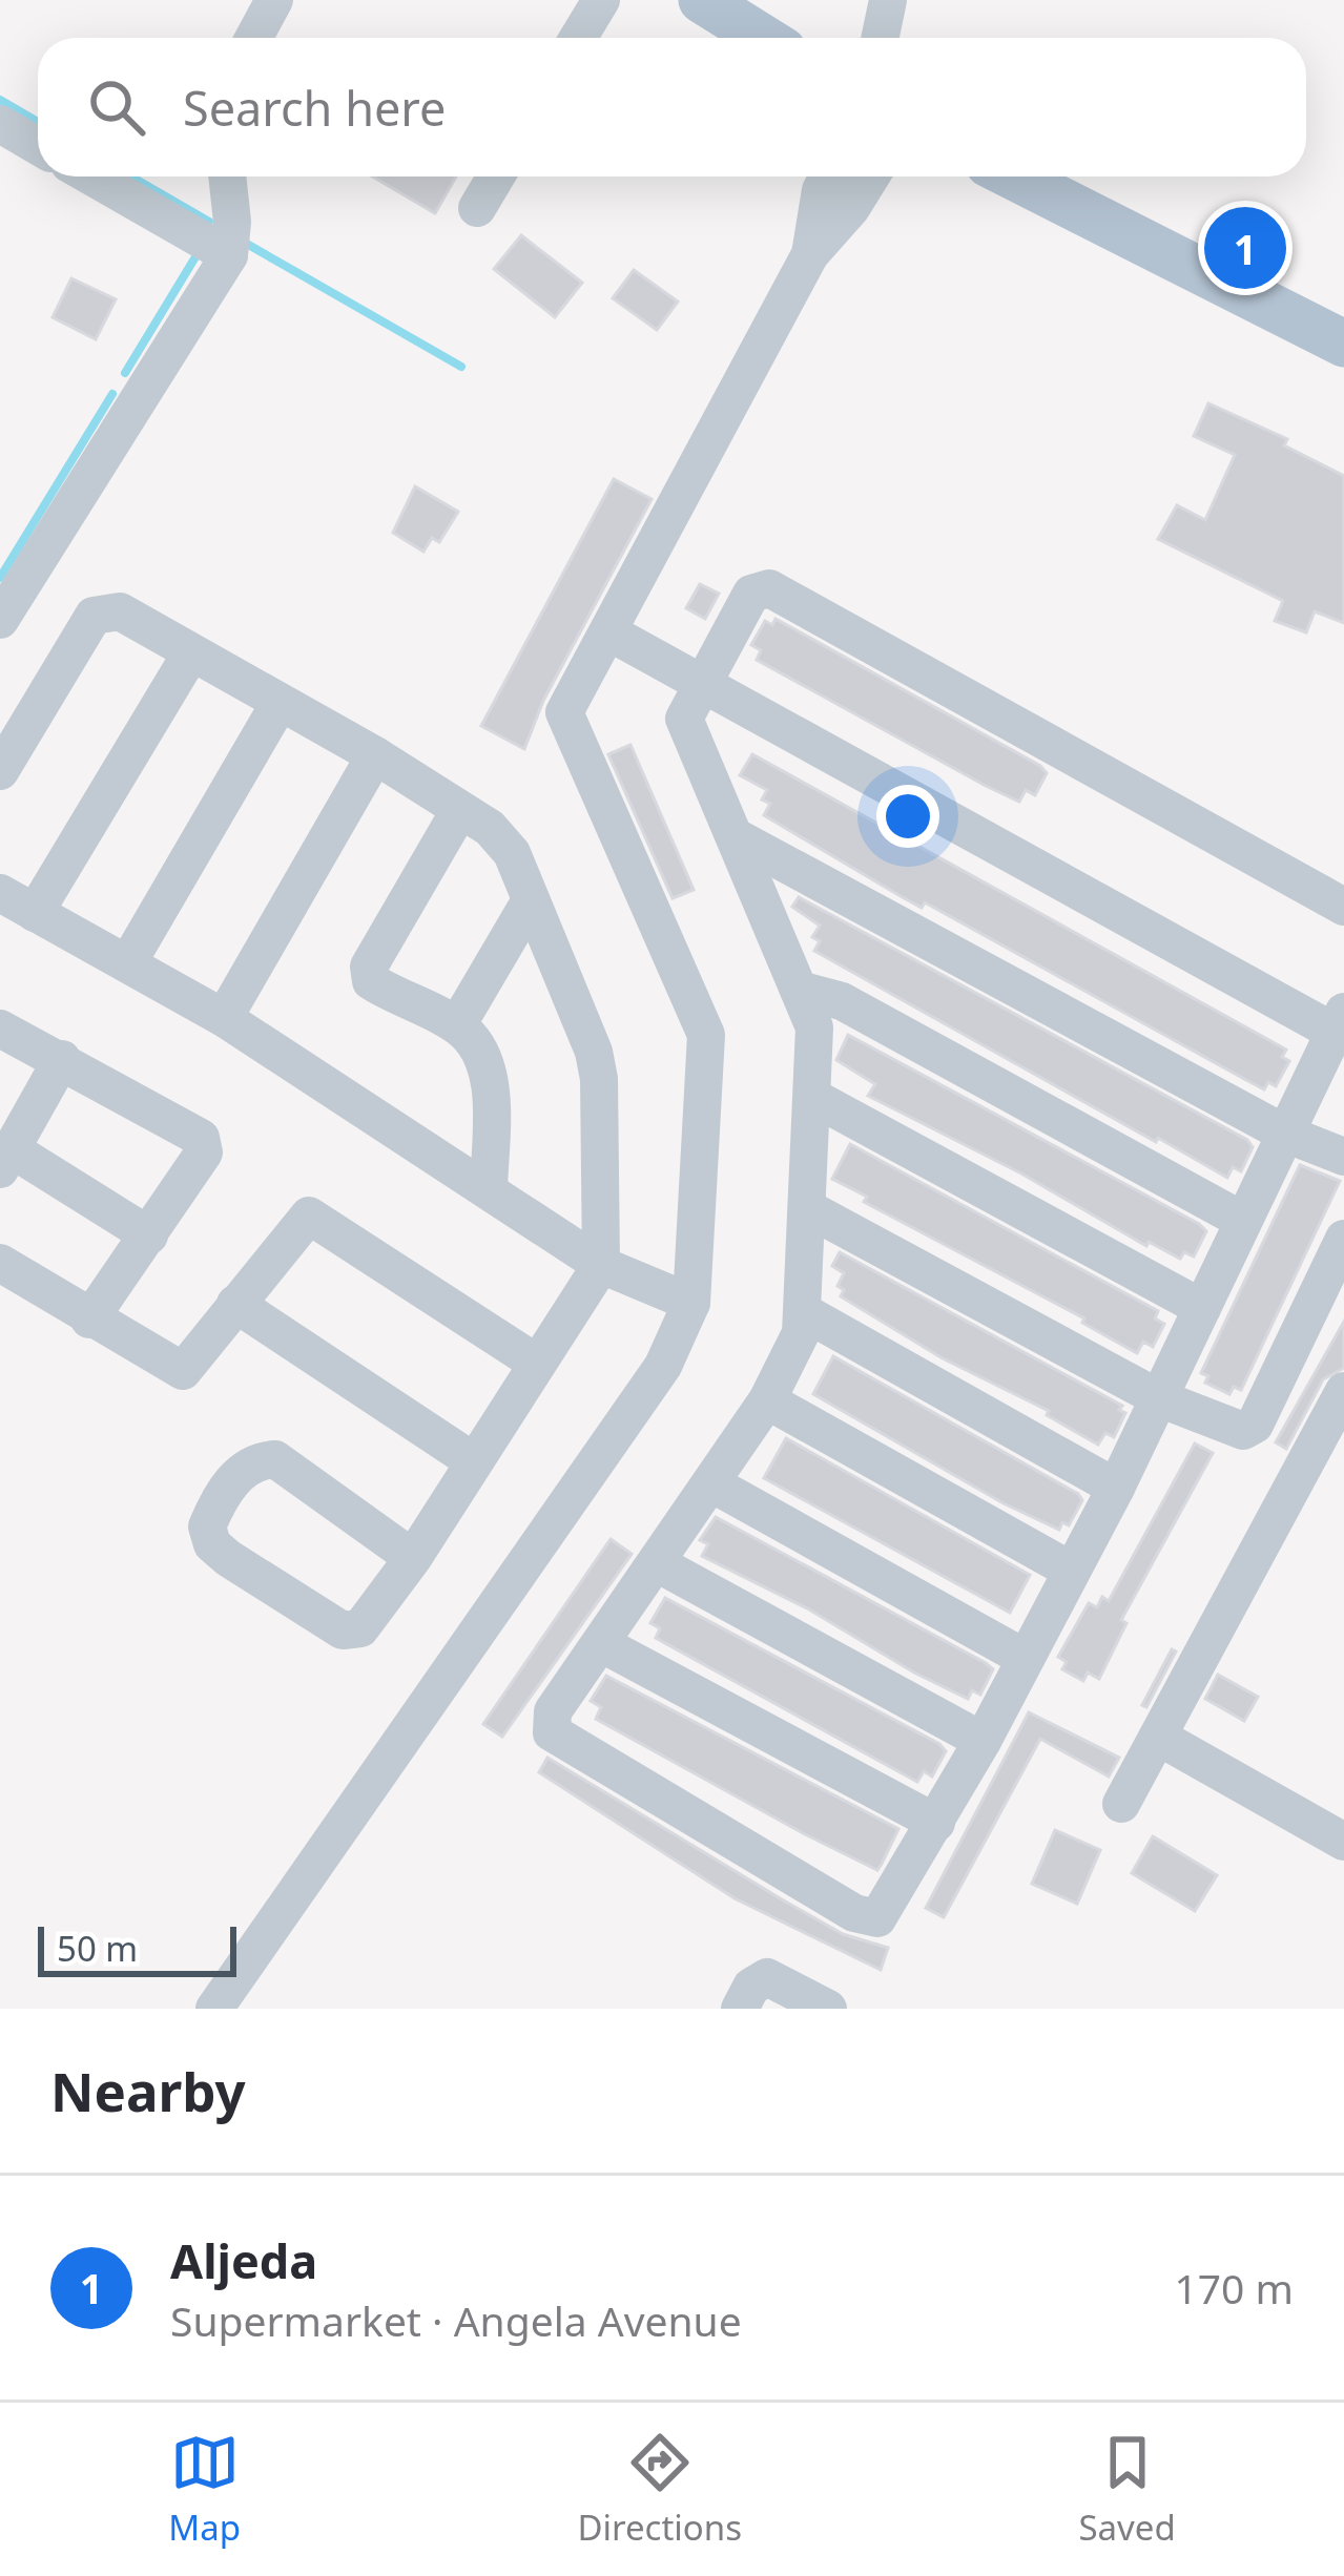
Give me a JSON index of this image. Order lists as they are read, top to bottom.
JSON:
{
  "scale_bar": "50 m",
  "page": {
    "search": "Search here",
    "pins": "1",
    "scale": "50 m",
    "heading": "Nearby",
    "list": [
      {
        "mark": "1",
        "name": "Aljeda",
        "note": "Supermarket · Angela Avenue",
        "value": "170 m"
      }
    ],
    "nav": ["Map", "Directions", "Saved"]
  }
}
